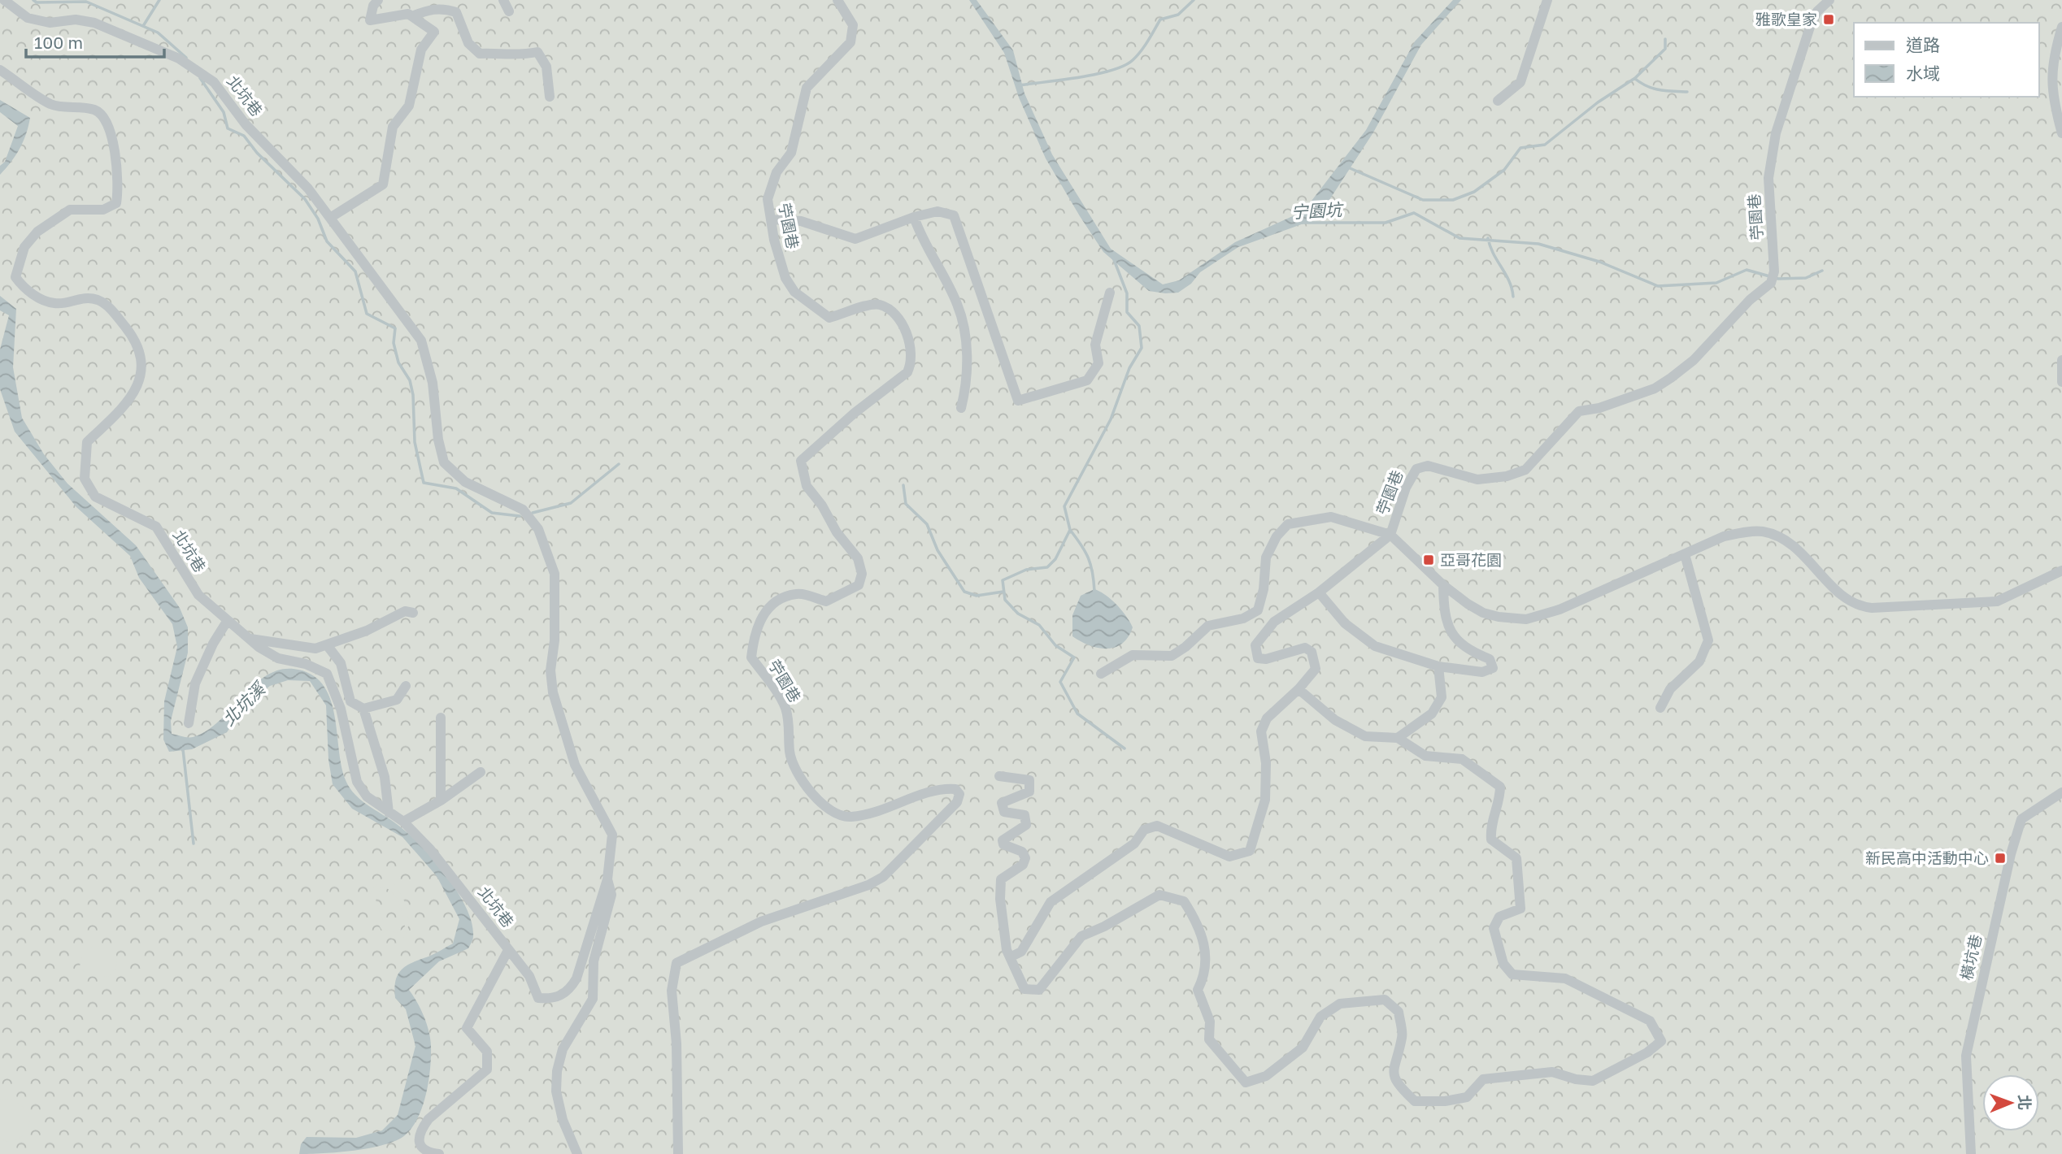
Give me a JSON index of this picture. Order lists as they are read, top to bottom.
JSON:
{
  "streets": {
    "street": ["北坑巷", "苧園巷", "橫坑巷"]
  },
  "water": ["宁園坑", "北坑溪"],
  "places": {
    "transit": ["雅歌皇家", "亞哥花園", "新民高中活動中心"]
  },
  "legend": ["道路", "水域"],
  "scale_bar": "100 m",
  "north": "right"
}
